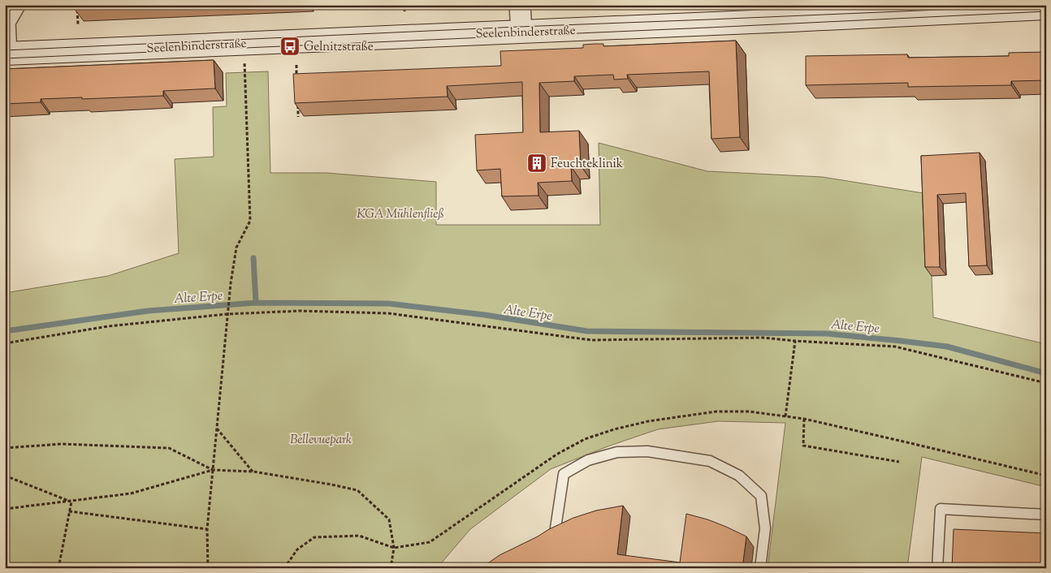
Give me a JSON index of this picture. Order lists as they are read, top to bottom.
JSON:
{
  "streets": {
    "street": ["Seelenbinderstraße"]
  },
  "water": ["Alte Erpe"],
  "parks": ["KGA Mühlenfließ", "Bellevuepark"],
  "places": {
    "bus stop": ["Gelnitzstraße"],
    "building": ["Feuchteklinik"]
  }
}
